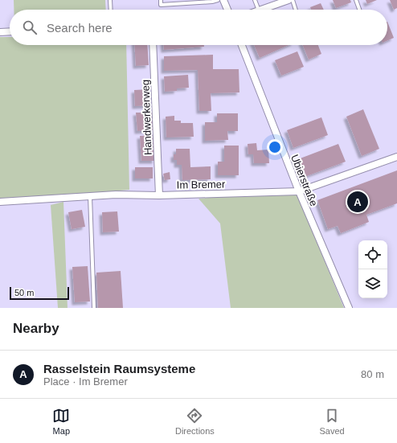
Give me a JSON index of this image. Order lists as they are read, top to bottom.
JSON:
{
  "streets": {
    "street": ["Handwerkerweg", "Ubierstraße", "Im Bremer"]
  },
  "crossings": [
    ["Handwerkerweg", "Im Bremer"],
    ["Ubierstraße", "Im Bremer"]
  ],
  "scale_bar": "50 m",
  "page": {
    "search": "Search here",
    "pins": "A",
    "scale": "50 m",
    "heading": "Nearby",
    "list": [
      {
        "mark": "A",
        "name": "Rasselstein Raumsysteme",
        "note": "Place · Im Bremer",
        "value": "80 m"
      }
    ],
    "nav": ["Map", "Directions", "Saved"]
  }
}
